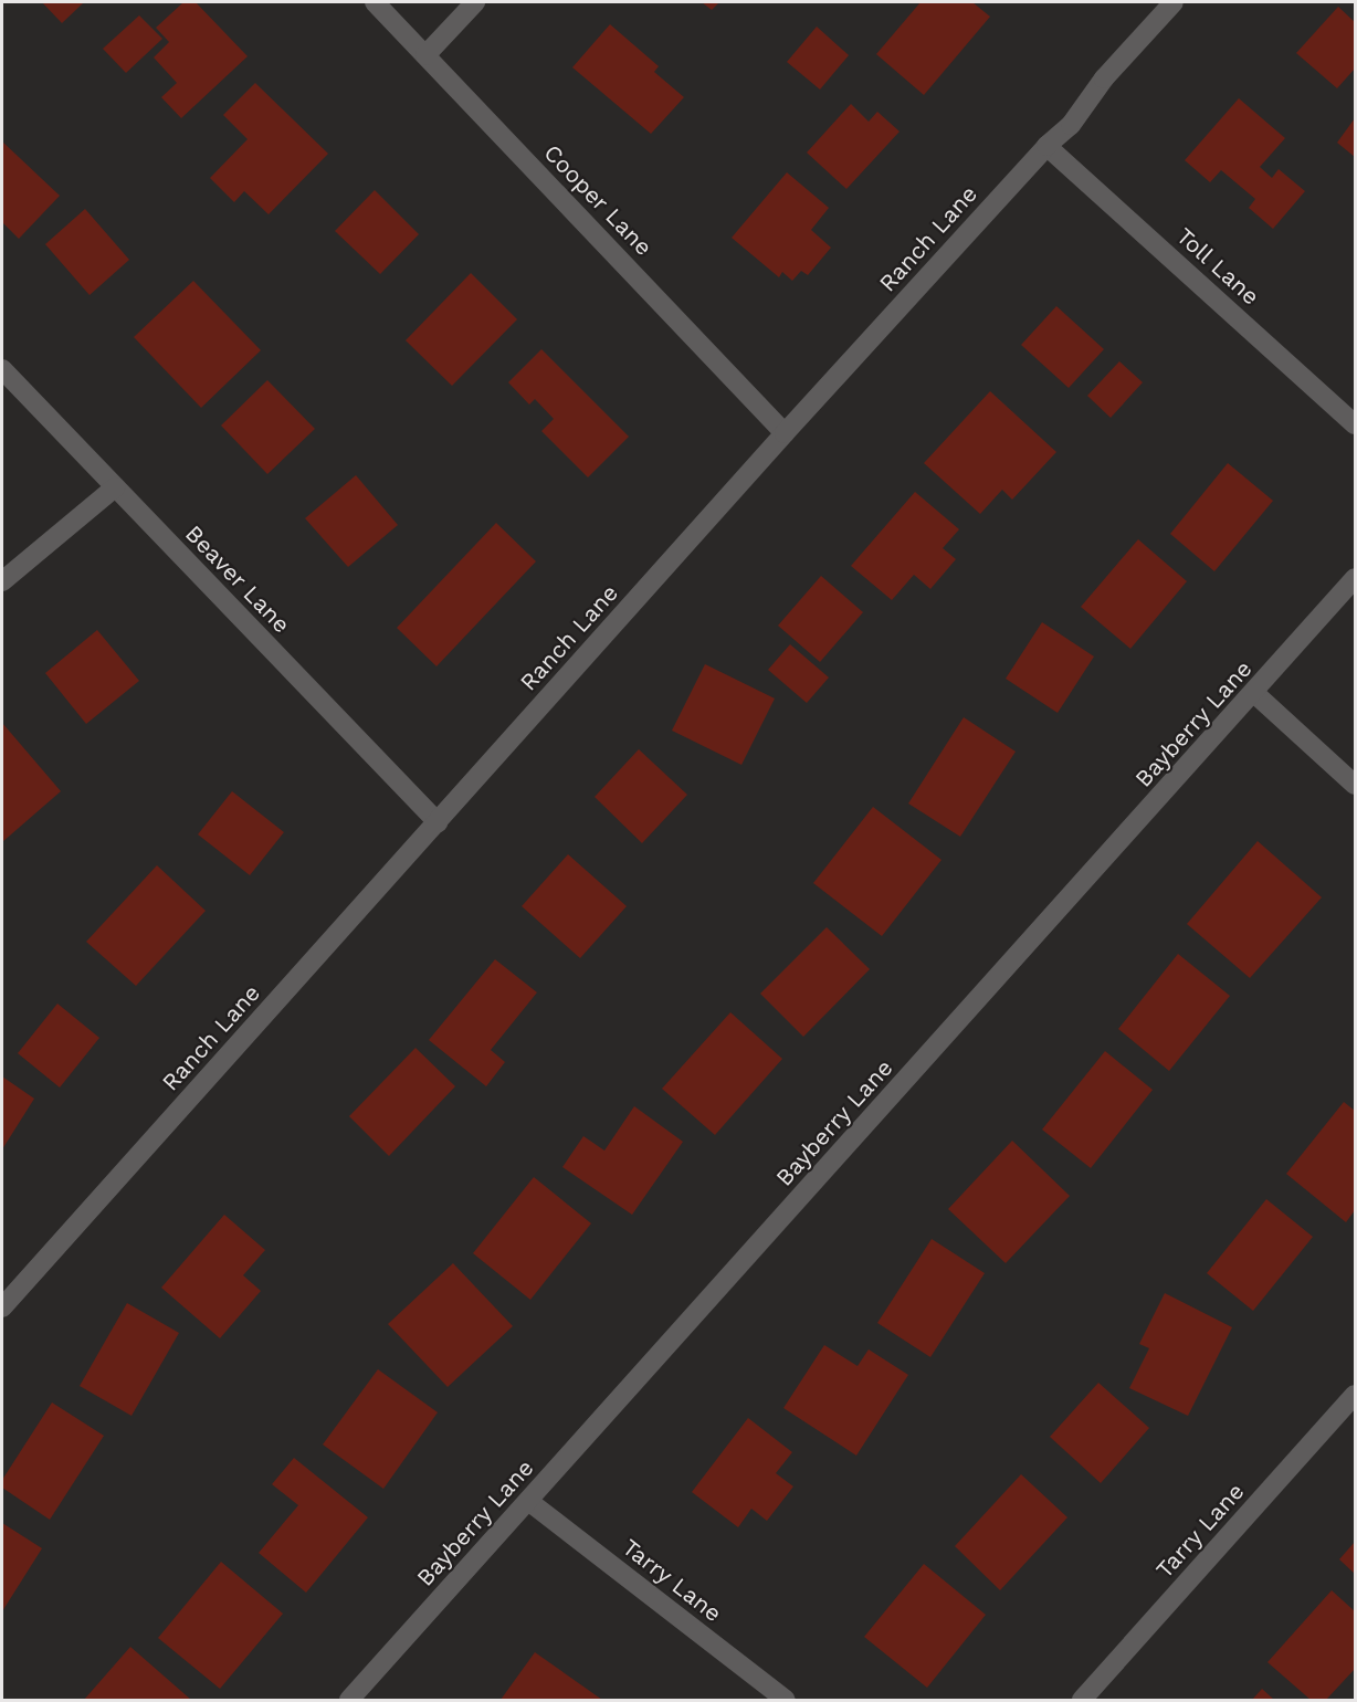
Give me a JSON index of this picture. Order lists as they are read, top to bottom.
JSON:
{
  "streets": {
    "street": [
      "Cooper Lane",
      "Ranch Lane",
      "Toll Lane",
      "Beaver Lane",
      "Bayberry Lane",
      "Tarry Lane"
    ]
  },
  "crossings": [
    ["Cooper Lane", "Ranch Lane"],
    ["Ranch Lane", "Toll Lane"],
    ["Ranch Lane", "Beaver Lane"],
    ["Bayberry Lane", "Tarry Lane"]
  ]
}
